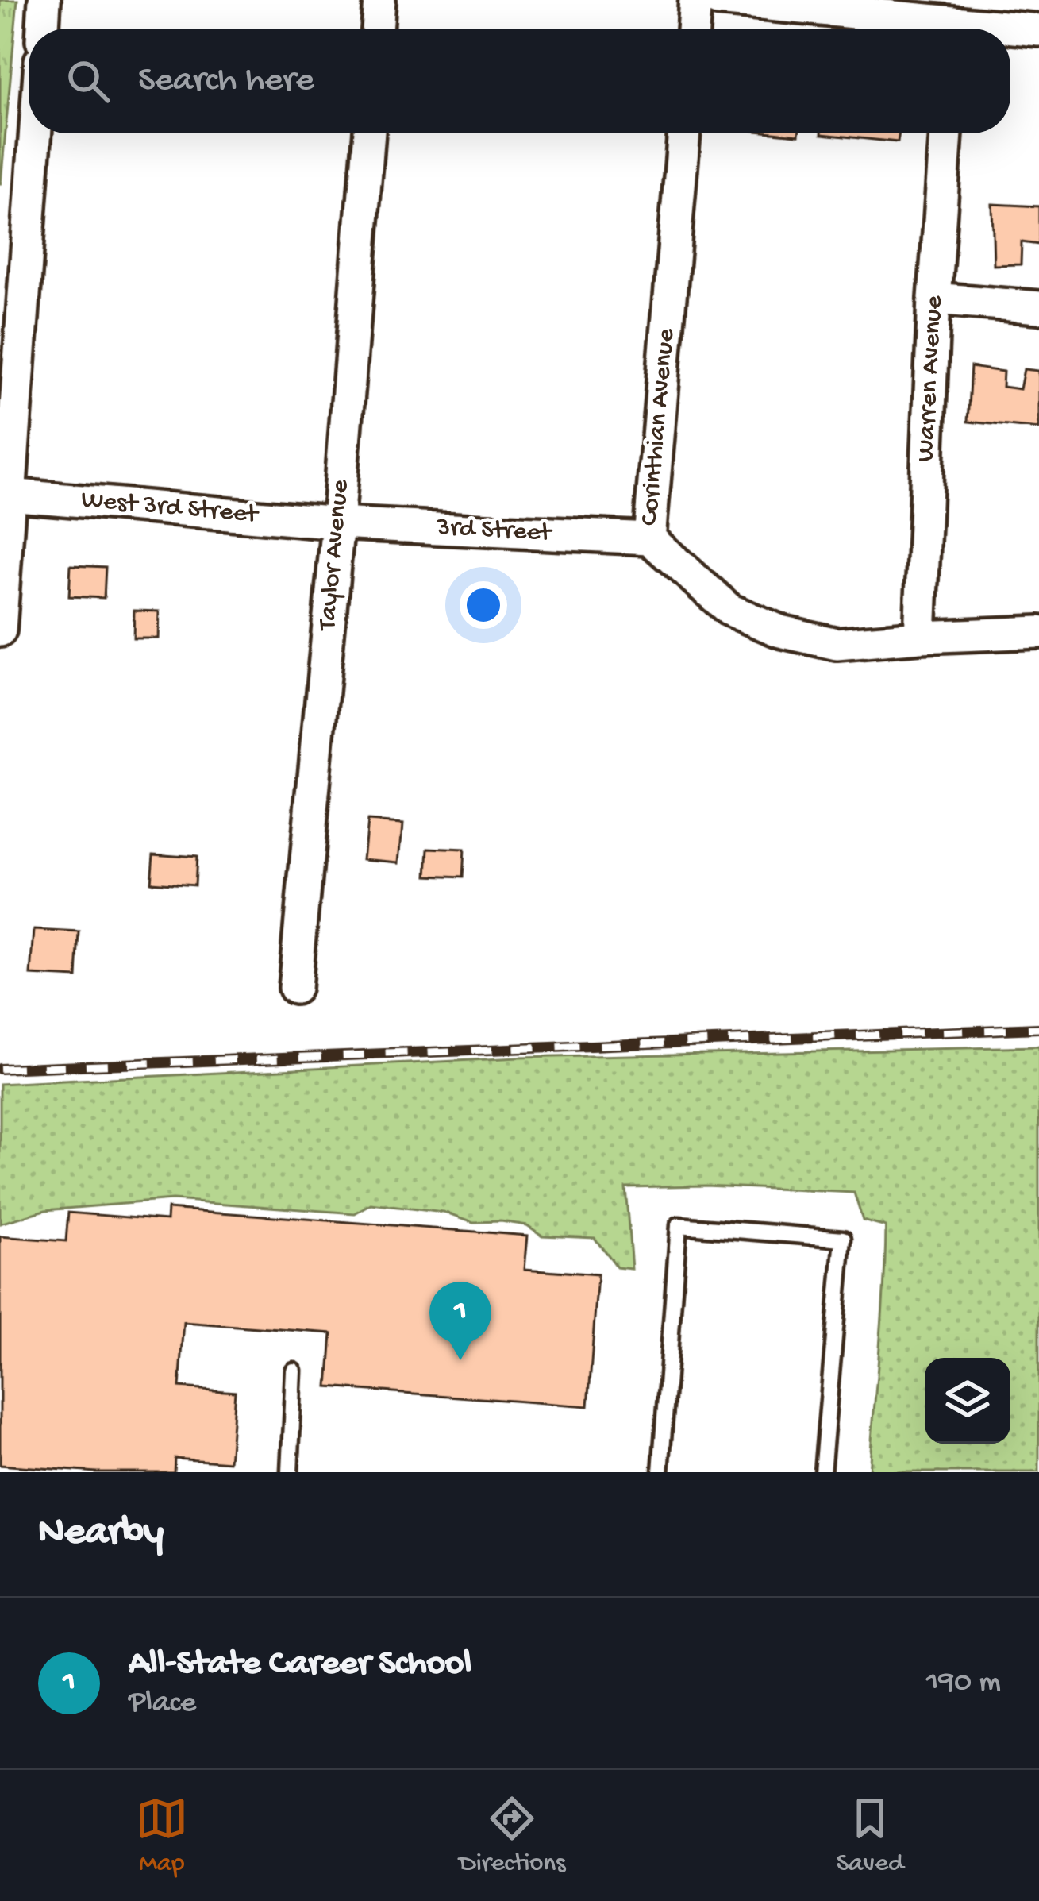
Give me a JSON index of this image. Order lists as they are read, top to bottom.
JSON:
{
  "streets": {
    "street": [
      "Warren Avenue",
      "Corinthian Avenue",
      "West 3rd Street",
      "3rd Street",
      "Taylor Avenue"
    ]
  },
  "crossings": [
    ["Warren Avenue", "Corinthian Avenue"],
    ["Corinthian Avenue", "3rd Street"],
    ["West 3rd Street", "3rd Street"],
    ["West 3rd Street", "Taylor Avenue"],
    ["3rd Street", "Taylor Avenue"]
  ],
  "page": {
    "search": "Search here",
    "pins": "1",
    "heading": "Nearby",
    "list": [
      {
        "mark": "1",
        "name": "All-State Career School",
        "note": "Place",
        "value": "190 m"
      }
    ],
    "nav": ["Map", "Directions", "Saved"]
  }
}
